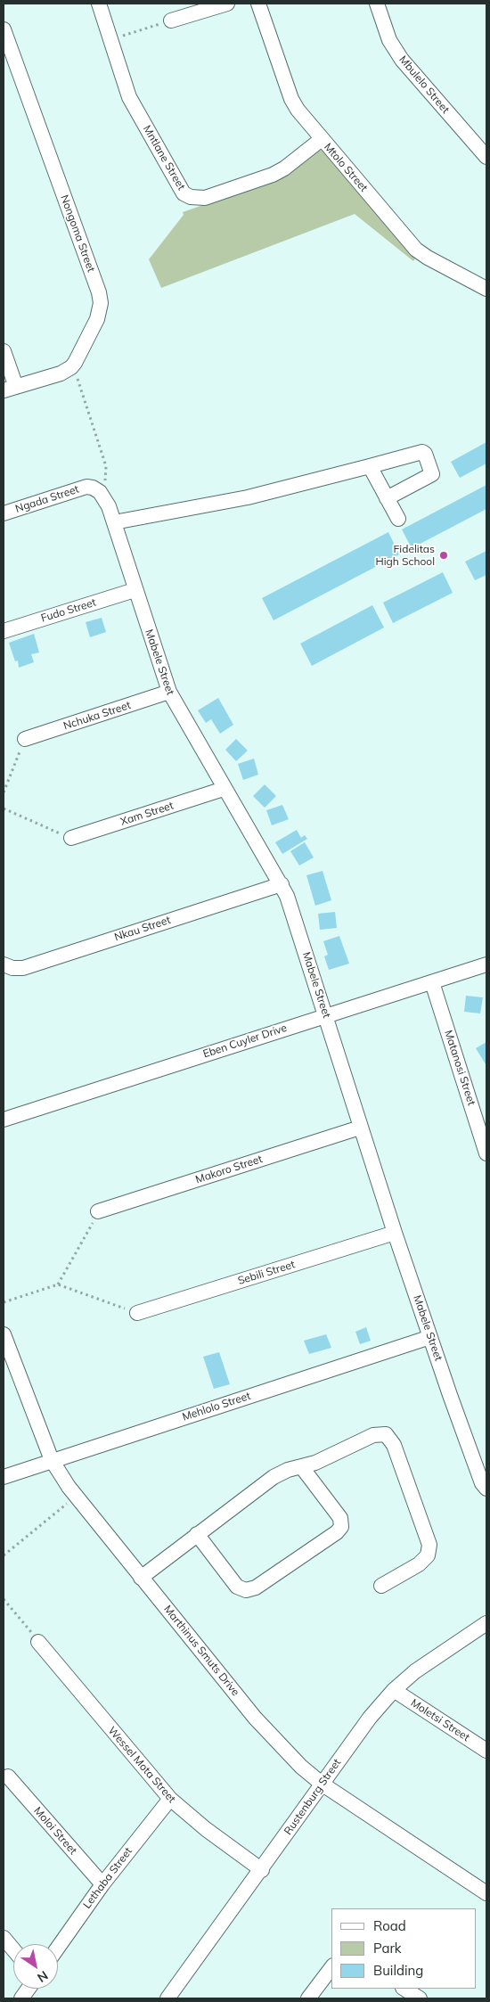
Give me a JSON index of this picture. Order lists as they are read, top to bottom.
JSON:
{
  "streets": {
    "street": [
      "Mbulelo Street",
      "Mntlane Street",
      "Mtolo Street",
      "Nongoma Street",
      "Ngada Street",
      "Fudo Street",
      "Mabele Street",
      "Nchuka Street",
      "Xam Street",
      "Nkau Street",
      "Eben Cuyler Drive",
      "Matanosi Street",
      "Makoro Street",
      "Sebili Street",
      "Mehlolo Street",
      "Marthinus Smuts Drive",
      "Moletsi Street",
      "Wessel Mota Street",
      "Rustenburg Street",
      "Moloi Street",
      "Lethaba Street"
    ]
  },
  "crossings": [
    ["Mntlane Street", "Mtolo Street"],
    ["Ngada Street", "Mabele Street"],
    ["Fudo Street", "Mabele Street"],
    ["Mabele Street", "Nchuka Street"],
    ["Mabele Street", "Xam Street"],
    ["Mabele Street", "Nkau Street"],
    ["Mabele Street", "Eben Cuyler Drive"],
    ["Mabele Street", "Makoro Street"],
    ["Mabele Street", "Sebili Street"],
    ["Mabele Street", "Mehlolo Street"],
    ["Eben Cuyler Drive", "Matanosi Street"],
    ["Mehlolo Street", "Marthinus Smuts Drive"],
    ["Marthinus Smuts Drive", "Rustenburg Street"],
    ["Moletsi Street", "Rustenburg Street"],
    ["Wessel Mota Street", "Rustenburg Street"],
    ["Wessel Mota Street", "Lethaba Street"],
    ["Moloi Street", "Lethaba Street"]
  ],
  "places": ["Fidelitas High School"],
  "legend": ["Road", "Park", "Building"],
  "north": "bottom right"
}
